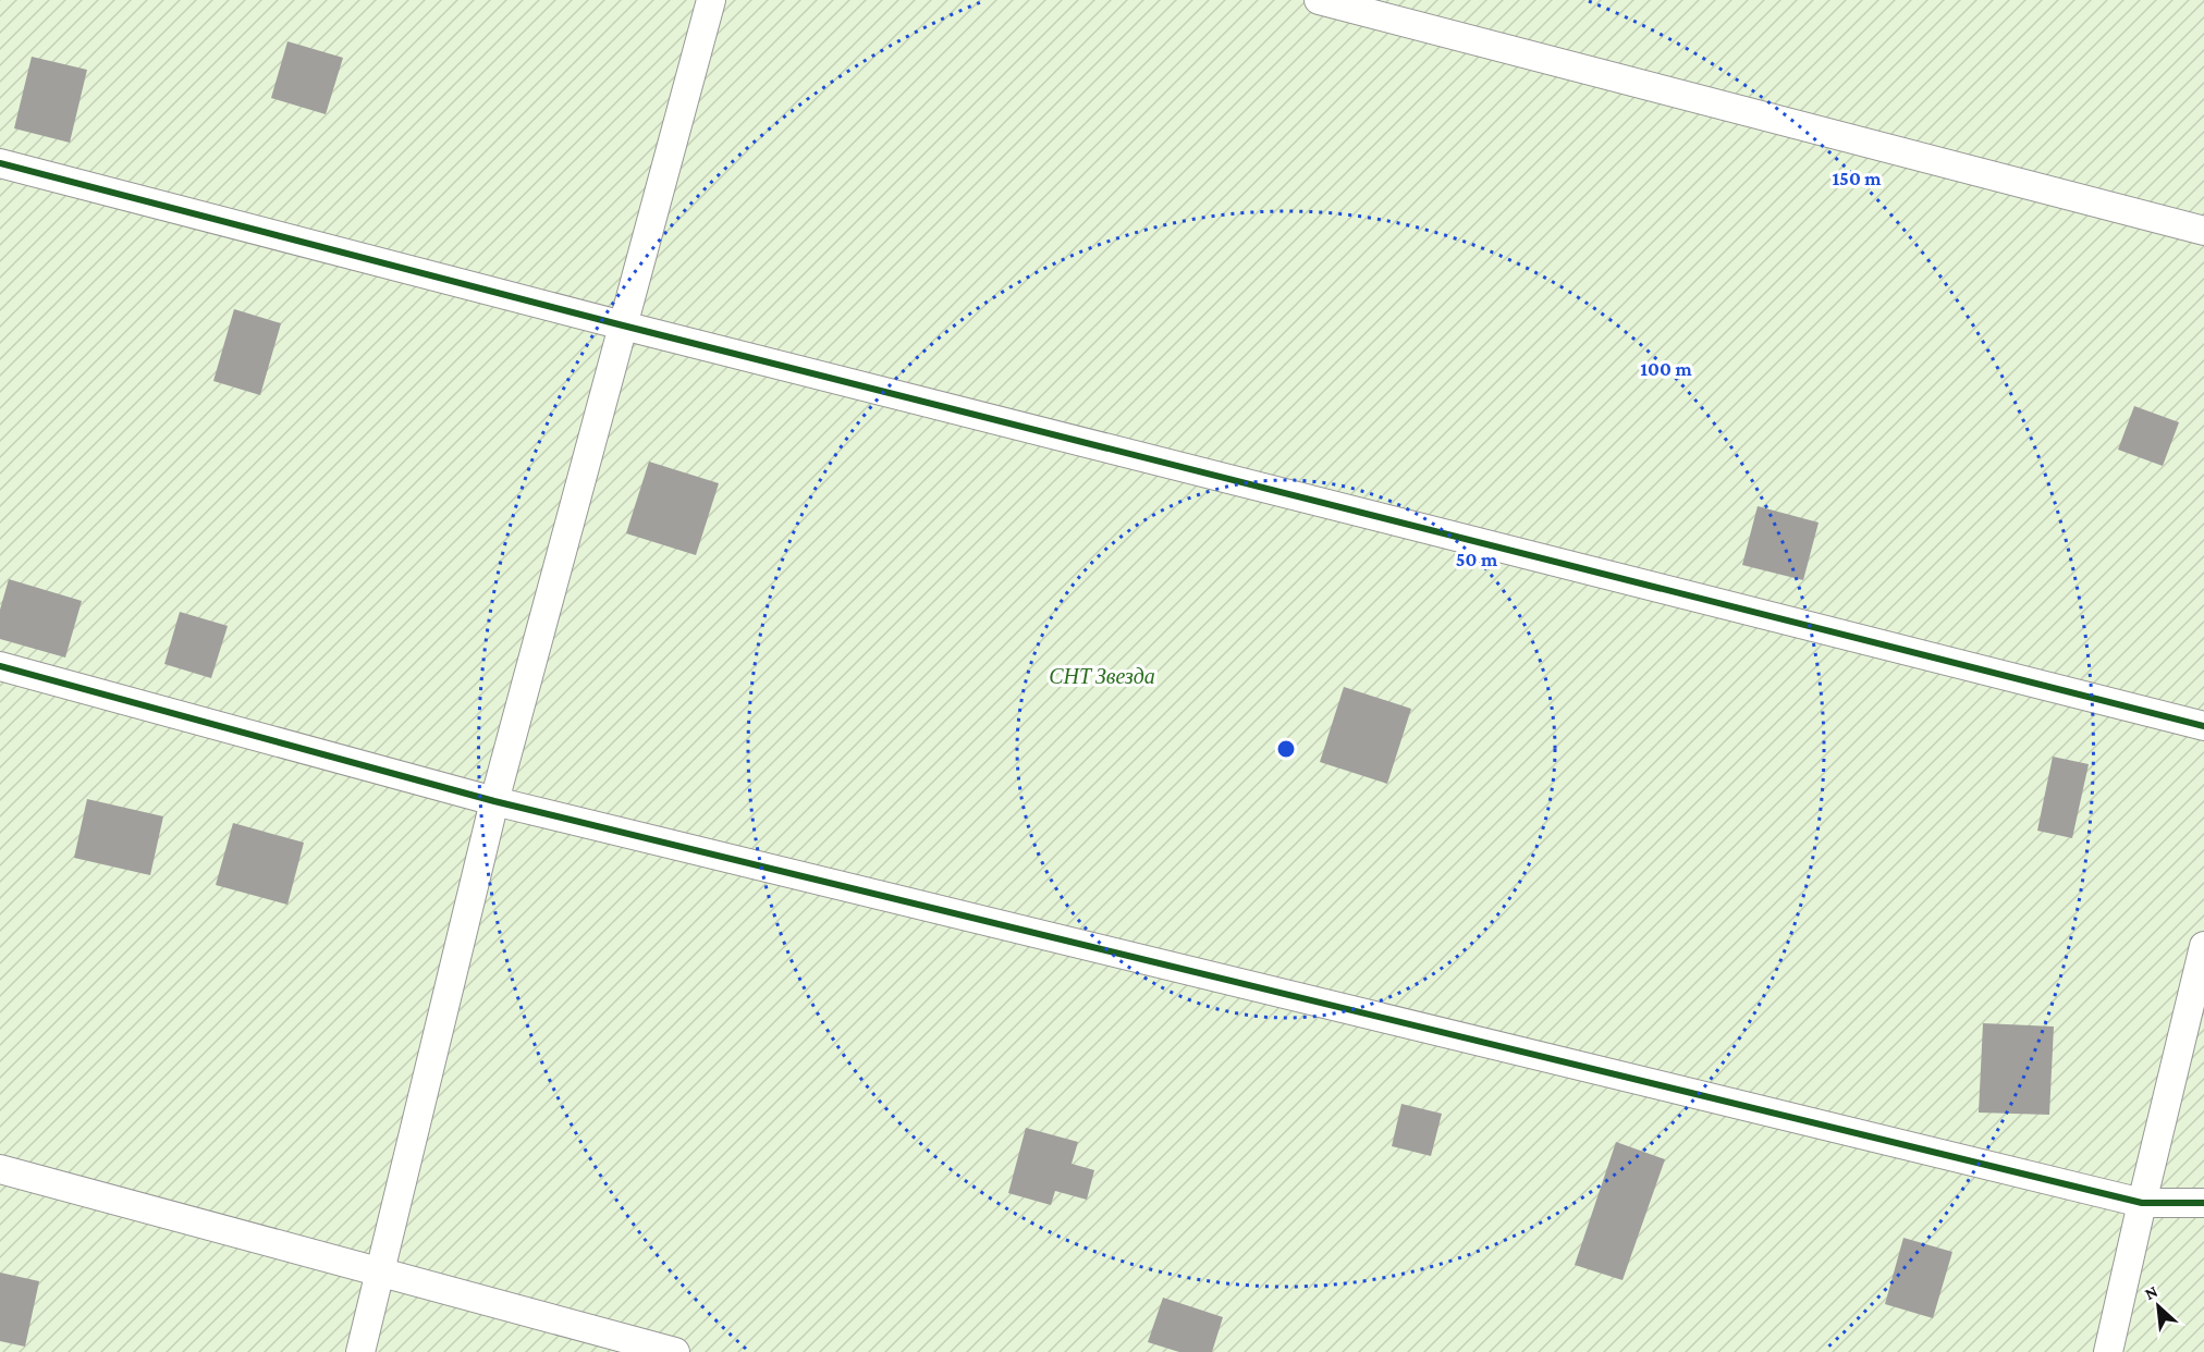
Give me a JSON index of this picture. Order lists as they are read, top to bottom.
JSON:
{
  "parks": ["СНТ Звезда"],
  "north": "top left",
  "rings": ["150 m", "100 m", "50 m"]
}
